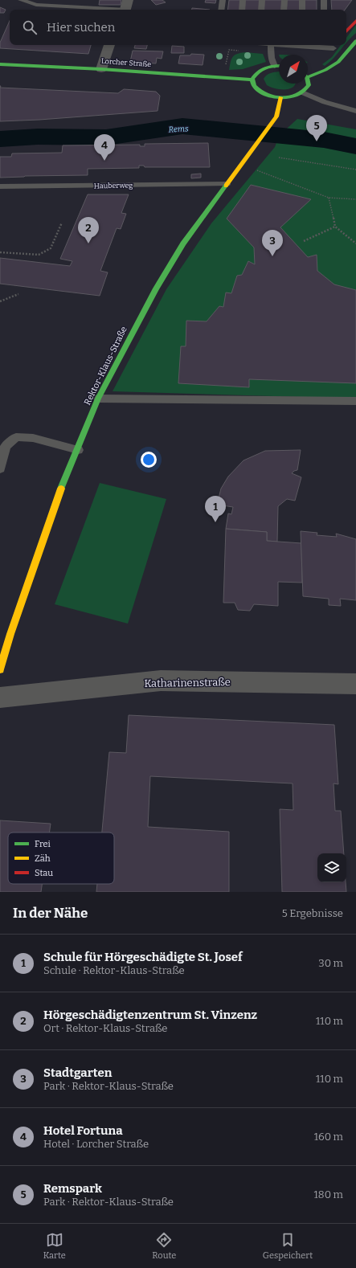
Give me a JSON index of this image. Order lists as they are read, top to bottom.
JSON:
{
  "streets": {
    "main road": ["Lorcher Straße", "Rektor-Klaus-Straße"],
    "street": ["Katharinenstraße"],
    "lane": ["Hauberweg"]
  },
  "crossings": [
    ["Hauberweg", "Rektor-Klaus-Straße"]
  ],
  "water": ["Rems"],
  "legend": ["Frei", "Zäh", "Stau"],
  "north": "top right",
  "page": {
    "search": "Hier suchen",
    "pins": [
      "5",
      "4",
      "2",
      "3",
      "1"
    ],
    "heading": ["In der Nähe", "5 Ergebnisse"],
    "list": [
      {
        "mark": "1",
        "name": "Schule für Hörgeschädigte St. Josef",
        "note": "Schule · Rektor-Klaus-Straße",
        "value": "30 m"
      },
      {
        "mark": "2",
        "name": "Hörgeschädigtenzentrum St. Vinzenz",
        "note": "Ort · Rektor-Klaus-Straße",
        "value": "110 m"
      },
      {
        "mark": "3",
        "name": "Stadtgarten",
        "note": "Park · Rektor-Klaus-Straße",
        "value": "110 m"
      },
      {
        "mark": "4",
        "name": "Hotel Fortuna",
        "note": "Hotel · Lorcher Straße",
        "value": "160 m"
      },
      {
        "mark": "5",
        "name": "Remspark",
        "note": "Park · Rektor-Klaus-Straße",
        "value": "180 m"
      }
    ],
    "nav": ["Karte", "Route", "Gespeichert"]
  }
}
